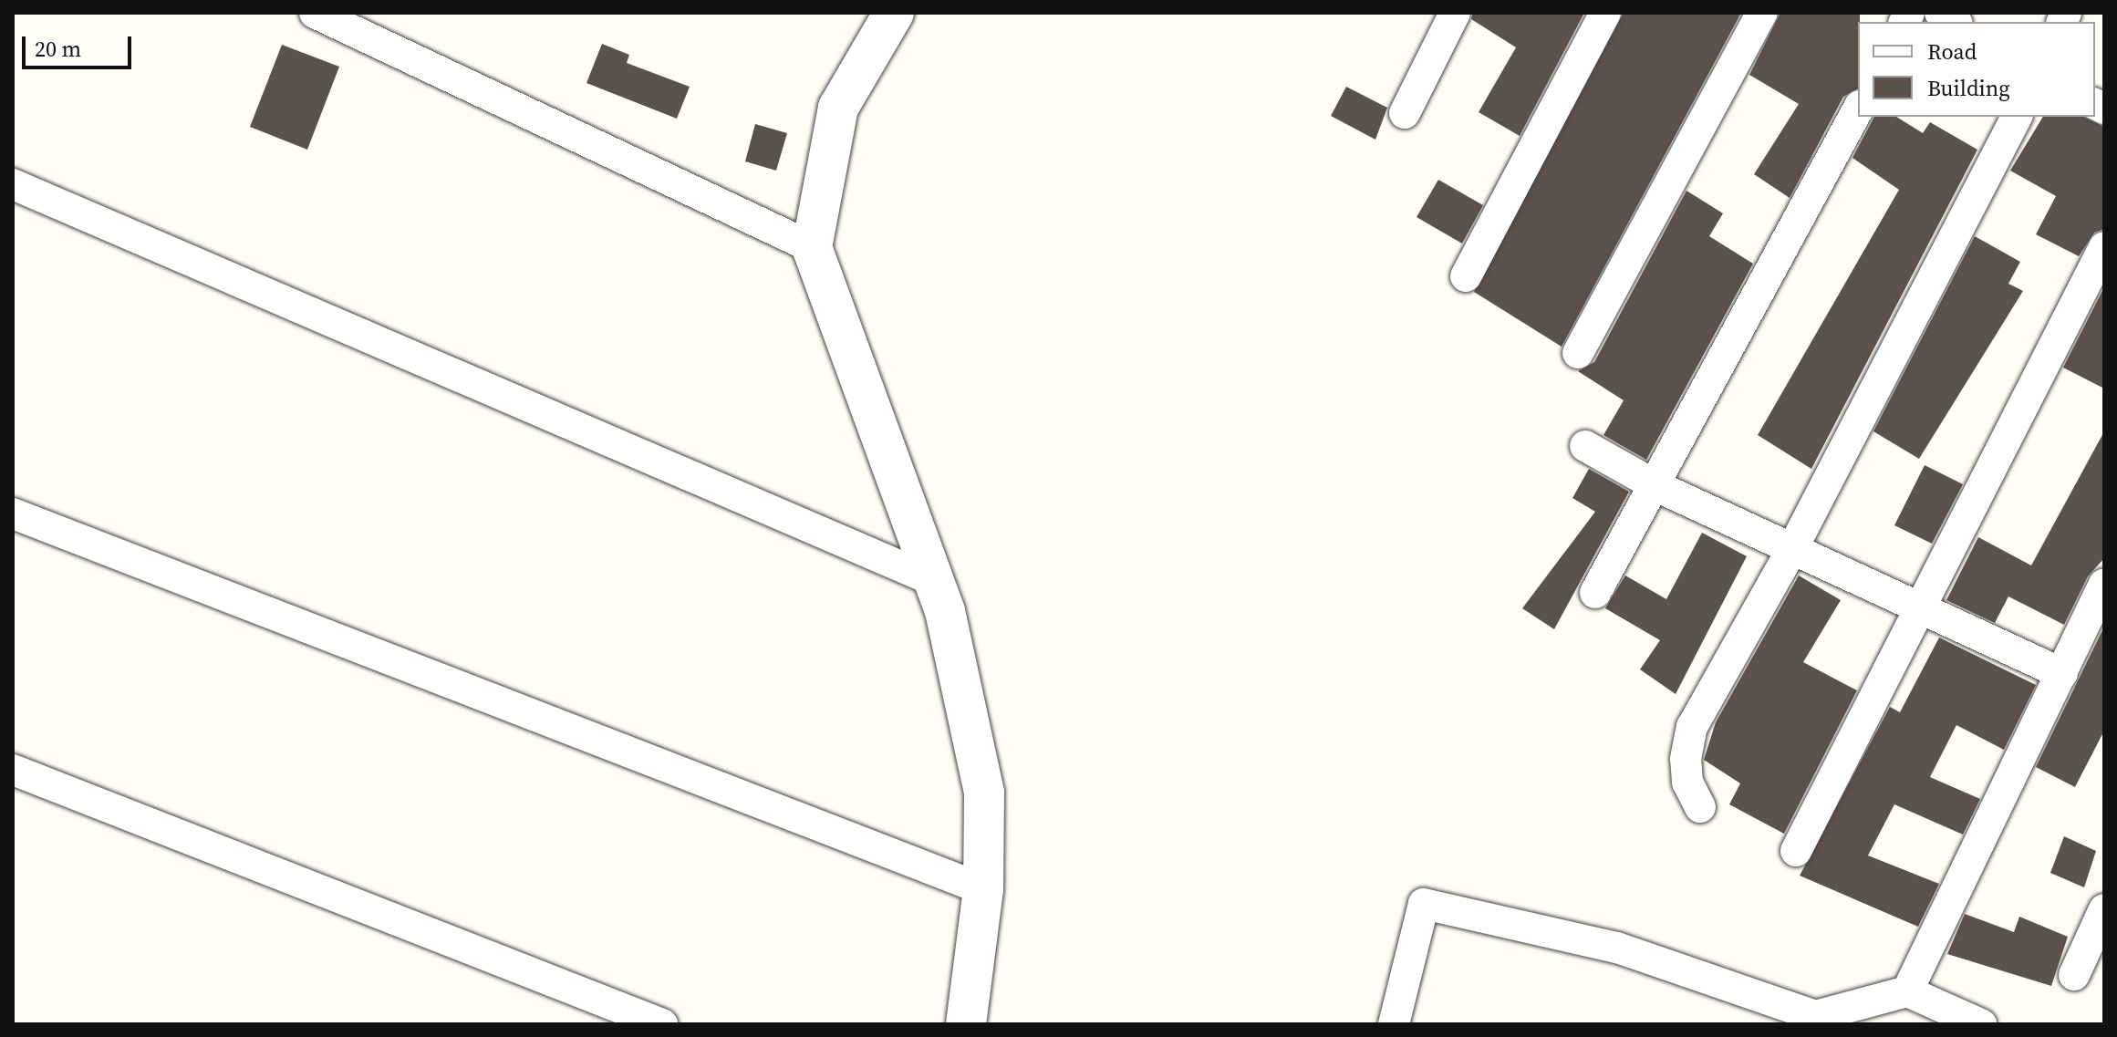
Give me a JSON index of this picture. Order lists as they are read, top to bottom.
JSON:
{
  "legend": ["Road", "Building"],
  "scale_bar": "20 m"
}
